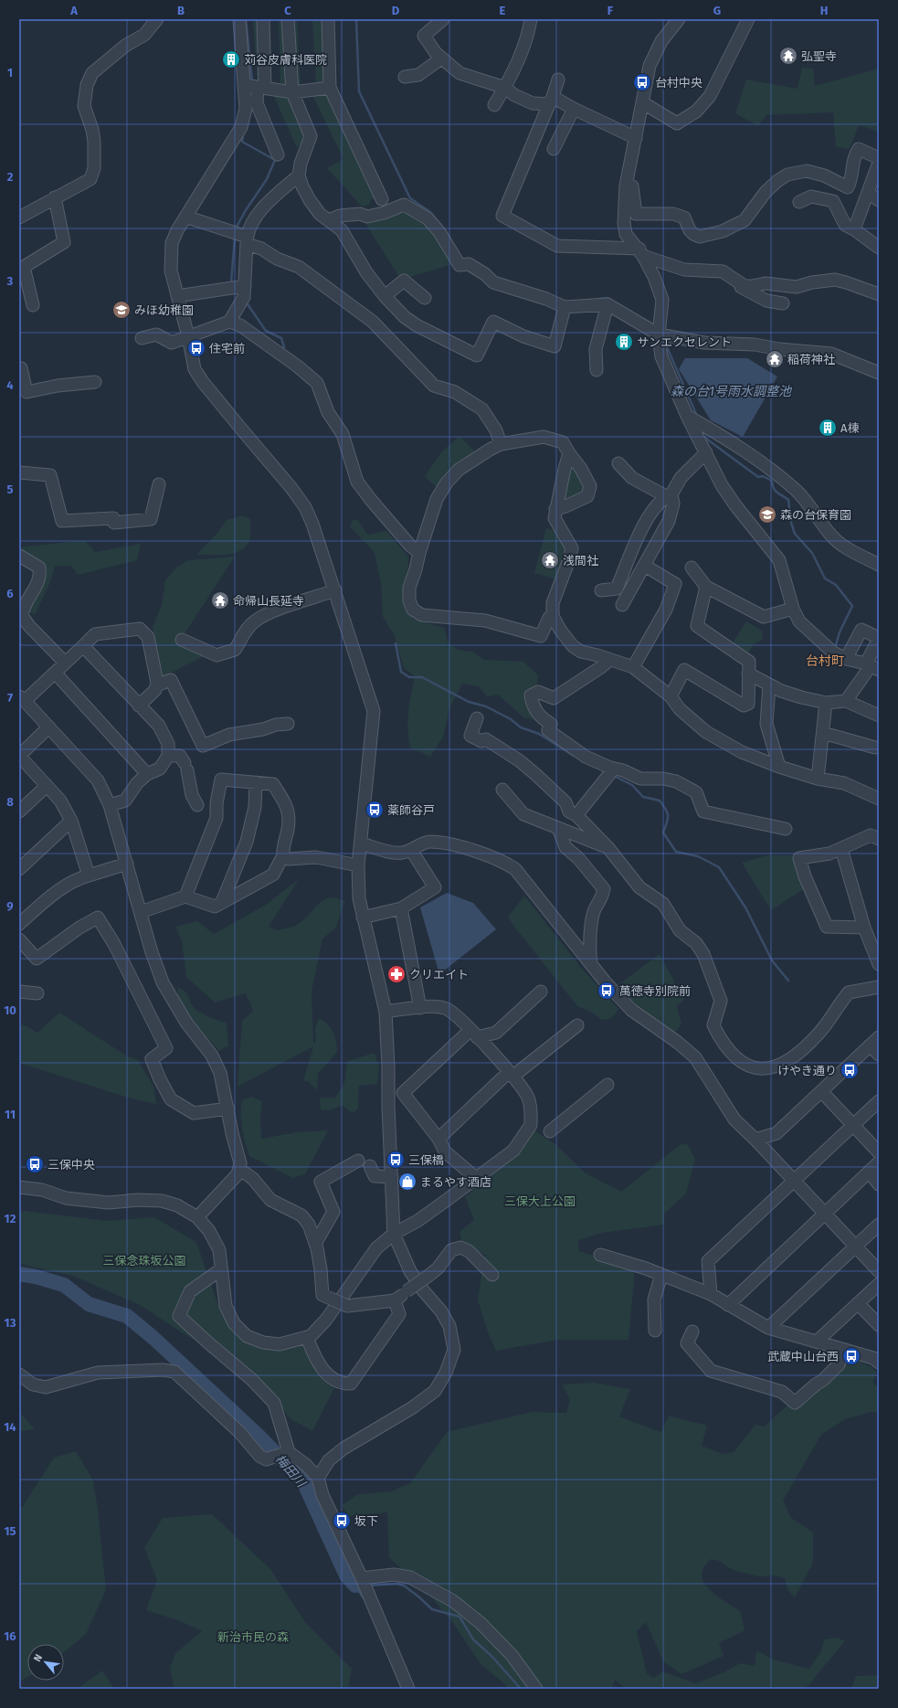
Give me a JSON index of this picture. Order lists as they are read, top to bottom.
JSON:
{
  "districts": ["台村町"],
  "water": ["森の台1号雨水調整池", "梅田川"],
  "parks": ["三保大上公園", "三保念珠坂公園", "新治市民の森"],
  "places": {
    "temple": [
      "弘聖寺",
      "稲荷神社",
      "浅間社",
      "命帰山長延寺"
    ],
    "building": ["苅谷皮膚科医院", "サンエクセレント", "A棟"],
    "bus stop": [
      "台村中央",
      "住宅前",
      "薬師谷戸",
      "萬徳寺別院前",
      "けやき通り",
      "三保橋",
      "三保中央",
      "武蔵中山台西",
      "坂下"
    ],
    "school or university": ["みほ幼稚園", "森の台保育園"],
    "pharmacy": ["クリエイト"],
    "shop": ["まるやす酒店"]
  },
  "north": "top left",
  "grid": {
    "columns": [
      "A",
      "B",
      "C",
      "D",
      "E",
      "F",
      "G",
      "H"
    ],
    "rows": [
      "1",
      "2",
      "3",
      "4",
      "5",
      "6",
      "7",
      "8",
      "9",
      "10",
      "11",
      "12",
      "13",
      "14",
      "15",
      "16"
    ]
  }
}
